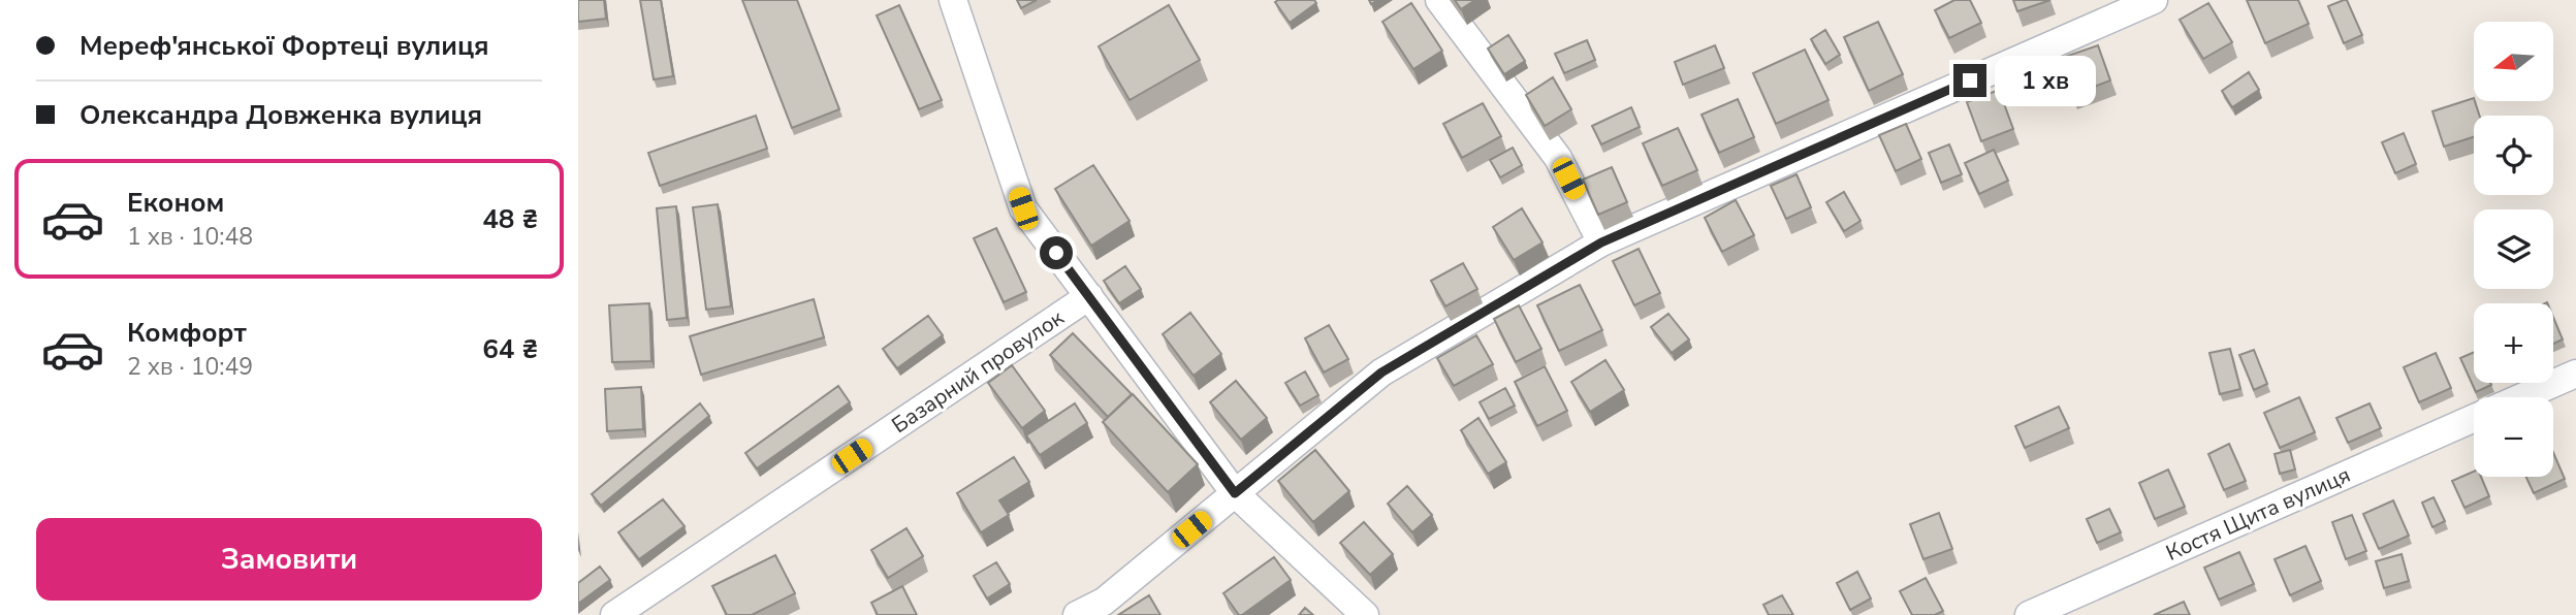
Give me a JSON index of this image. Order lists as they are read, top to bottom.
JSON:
{
  "streets": {
    "street": ["Базарний провулок", "Костя Щита вулиця"]
  },
  "north": "left",
  "page": {
    "banner": ["Мереф'янської Фортеці вулиця", "Олександра Довженка вулиця"],
    "map_buttons": ["+", "−"],
    "bubble": "1 хв",
    "list": [
      {
        "name": "Економ",
        "note": "1 хв · 10:48",
        "value": "48 ₴"
      },
      {
        "name": "Комфорт",
        "note": "2 хв · 10:49",
        "value": "64 ₴"
      }
    ],
    "buttons": "Замовити"
  }
}
